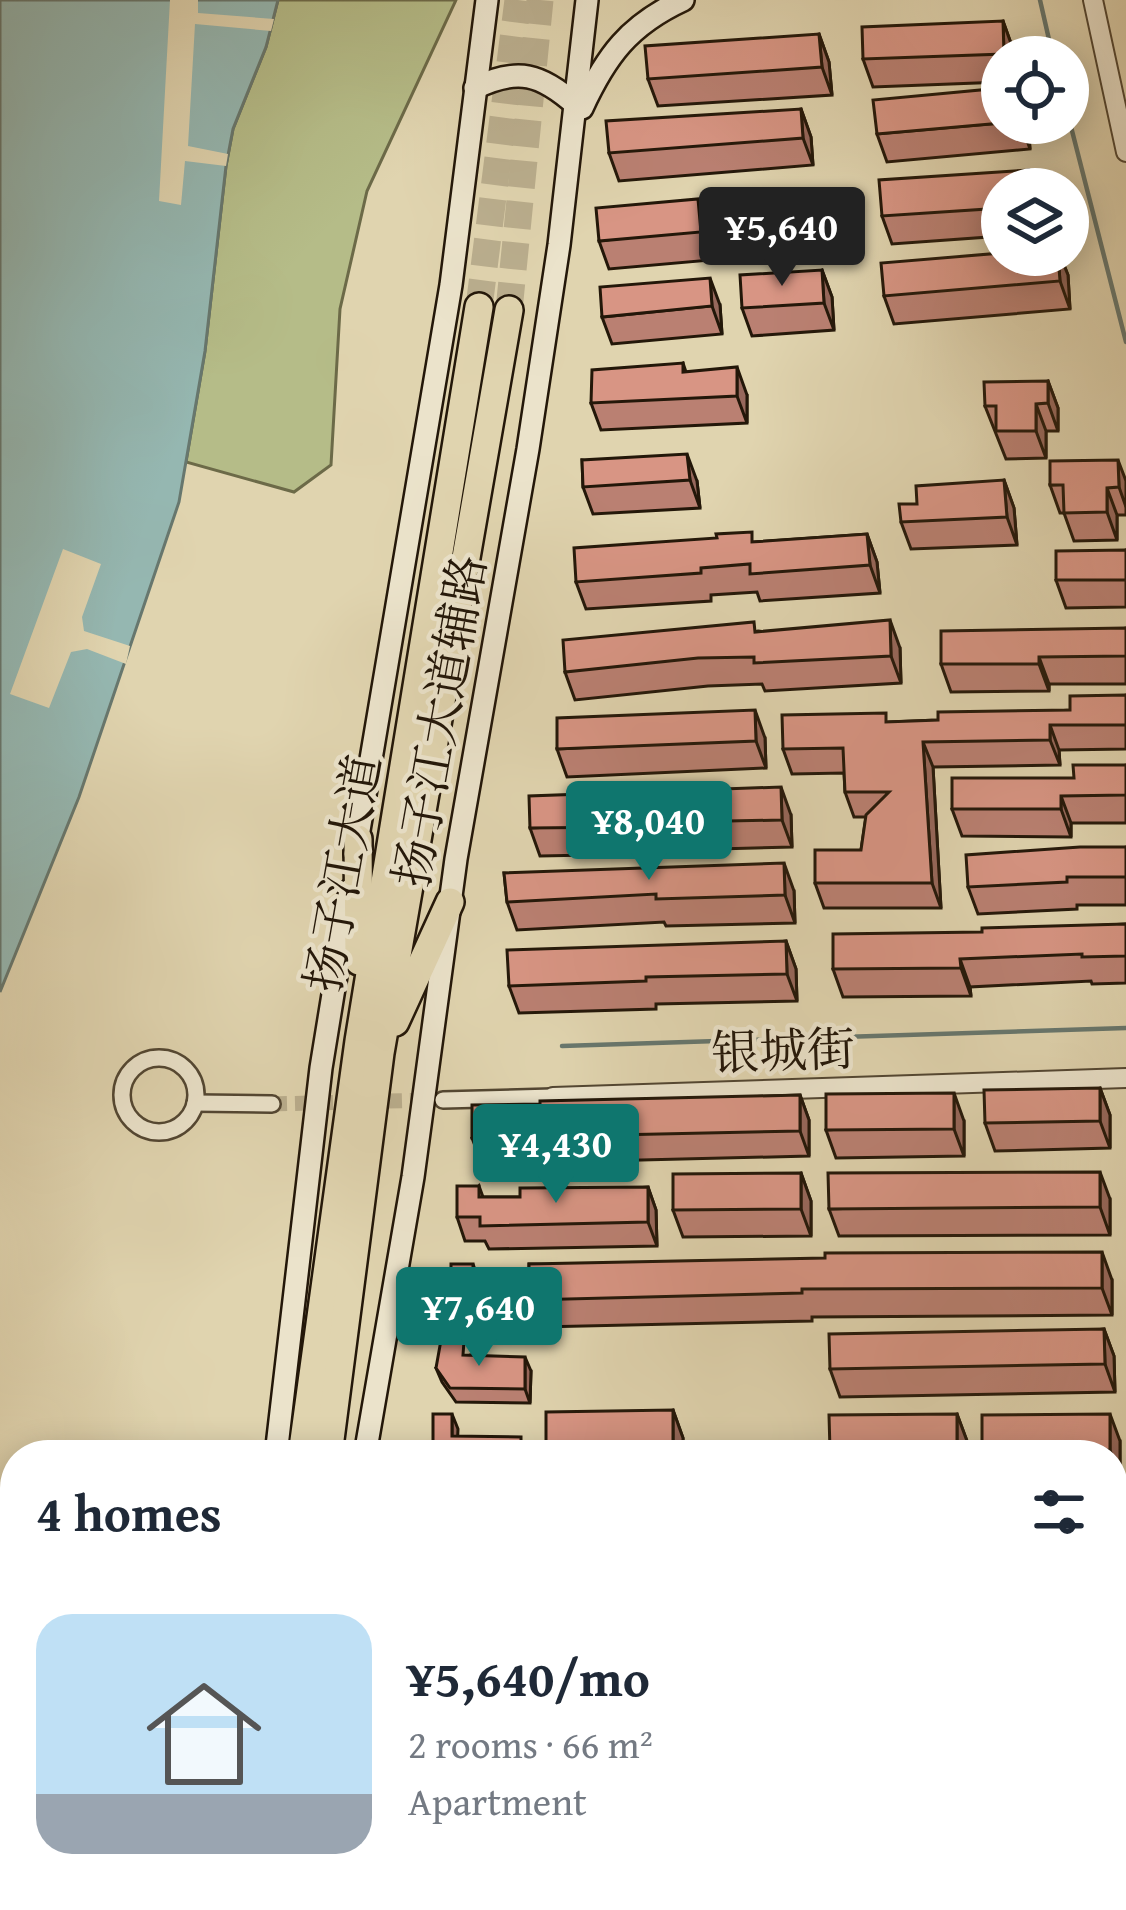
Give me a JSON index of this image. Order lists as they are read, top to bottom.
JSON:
{
  "streets": {
    "highway": ["扬子江大道"],
    "main road": ["扬子江大道辅路"],
    "street": ["银城街"]
  },
  "page": {
    "price": [
      "¥5,640",
      "¥8,040",
      "¥4,430",
      "¥7,640"
    ],
    "heading": "4 homes",
    "list": [
      {
        "name": "¥5,640/mo",
        "note": "2 rooms · 66 m² · Apartment"
      }
    ]
  }
}
